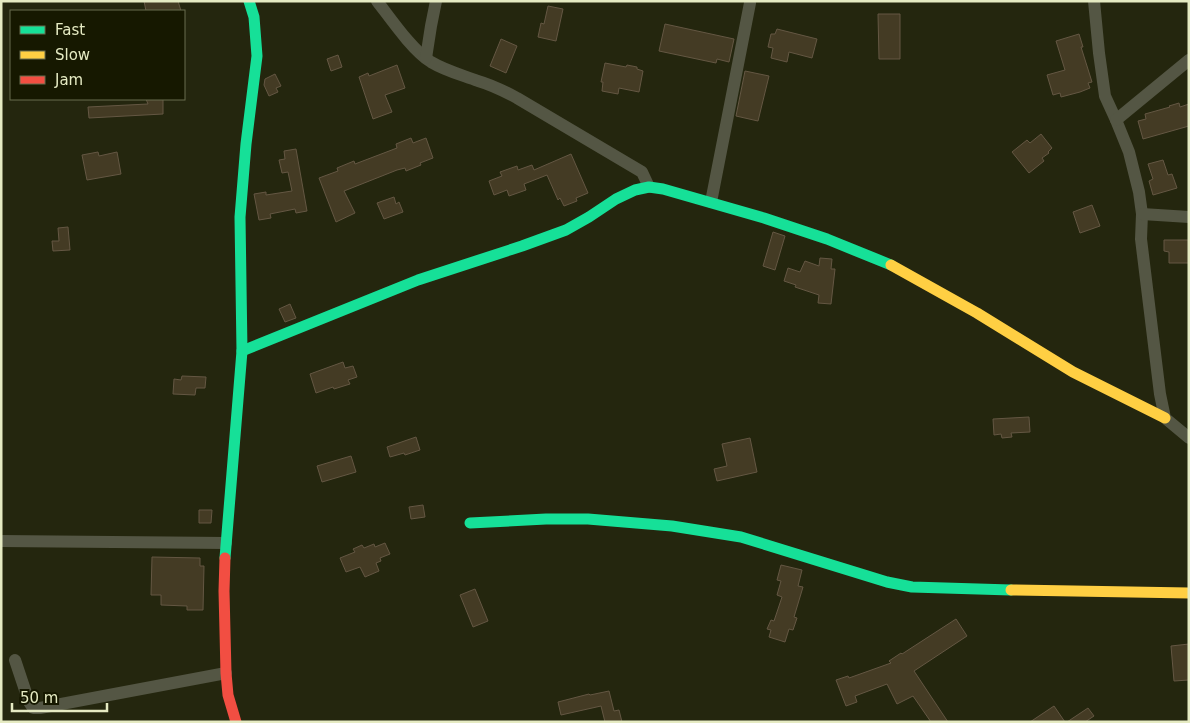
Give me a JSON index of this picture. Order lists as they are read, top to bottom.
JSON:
{
  "legend": ["Fast", "Slow", "Jam"],
  "scale_bar": "50 m"
}
